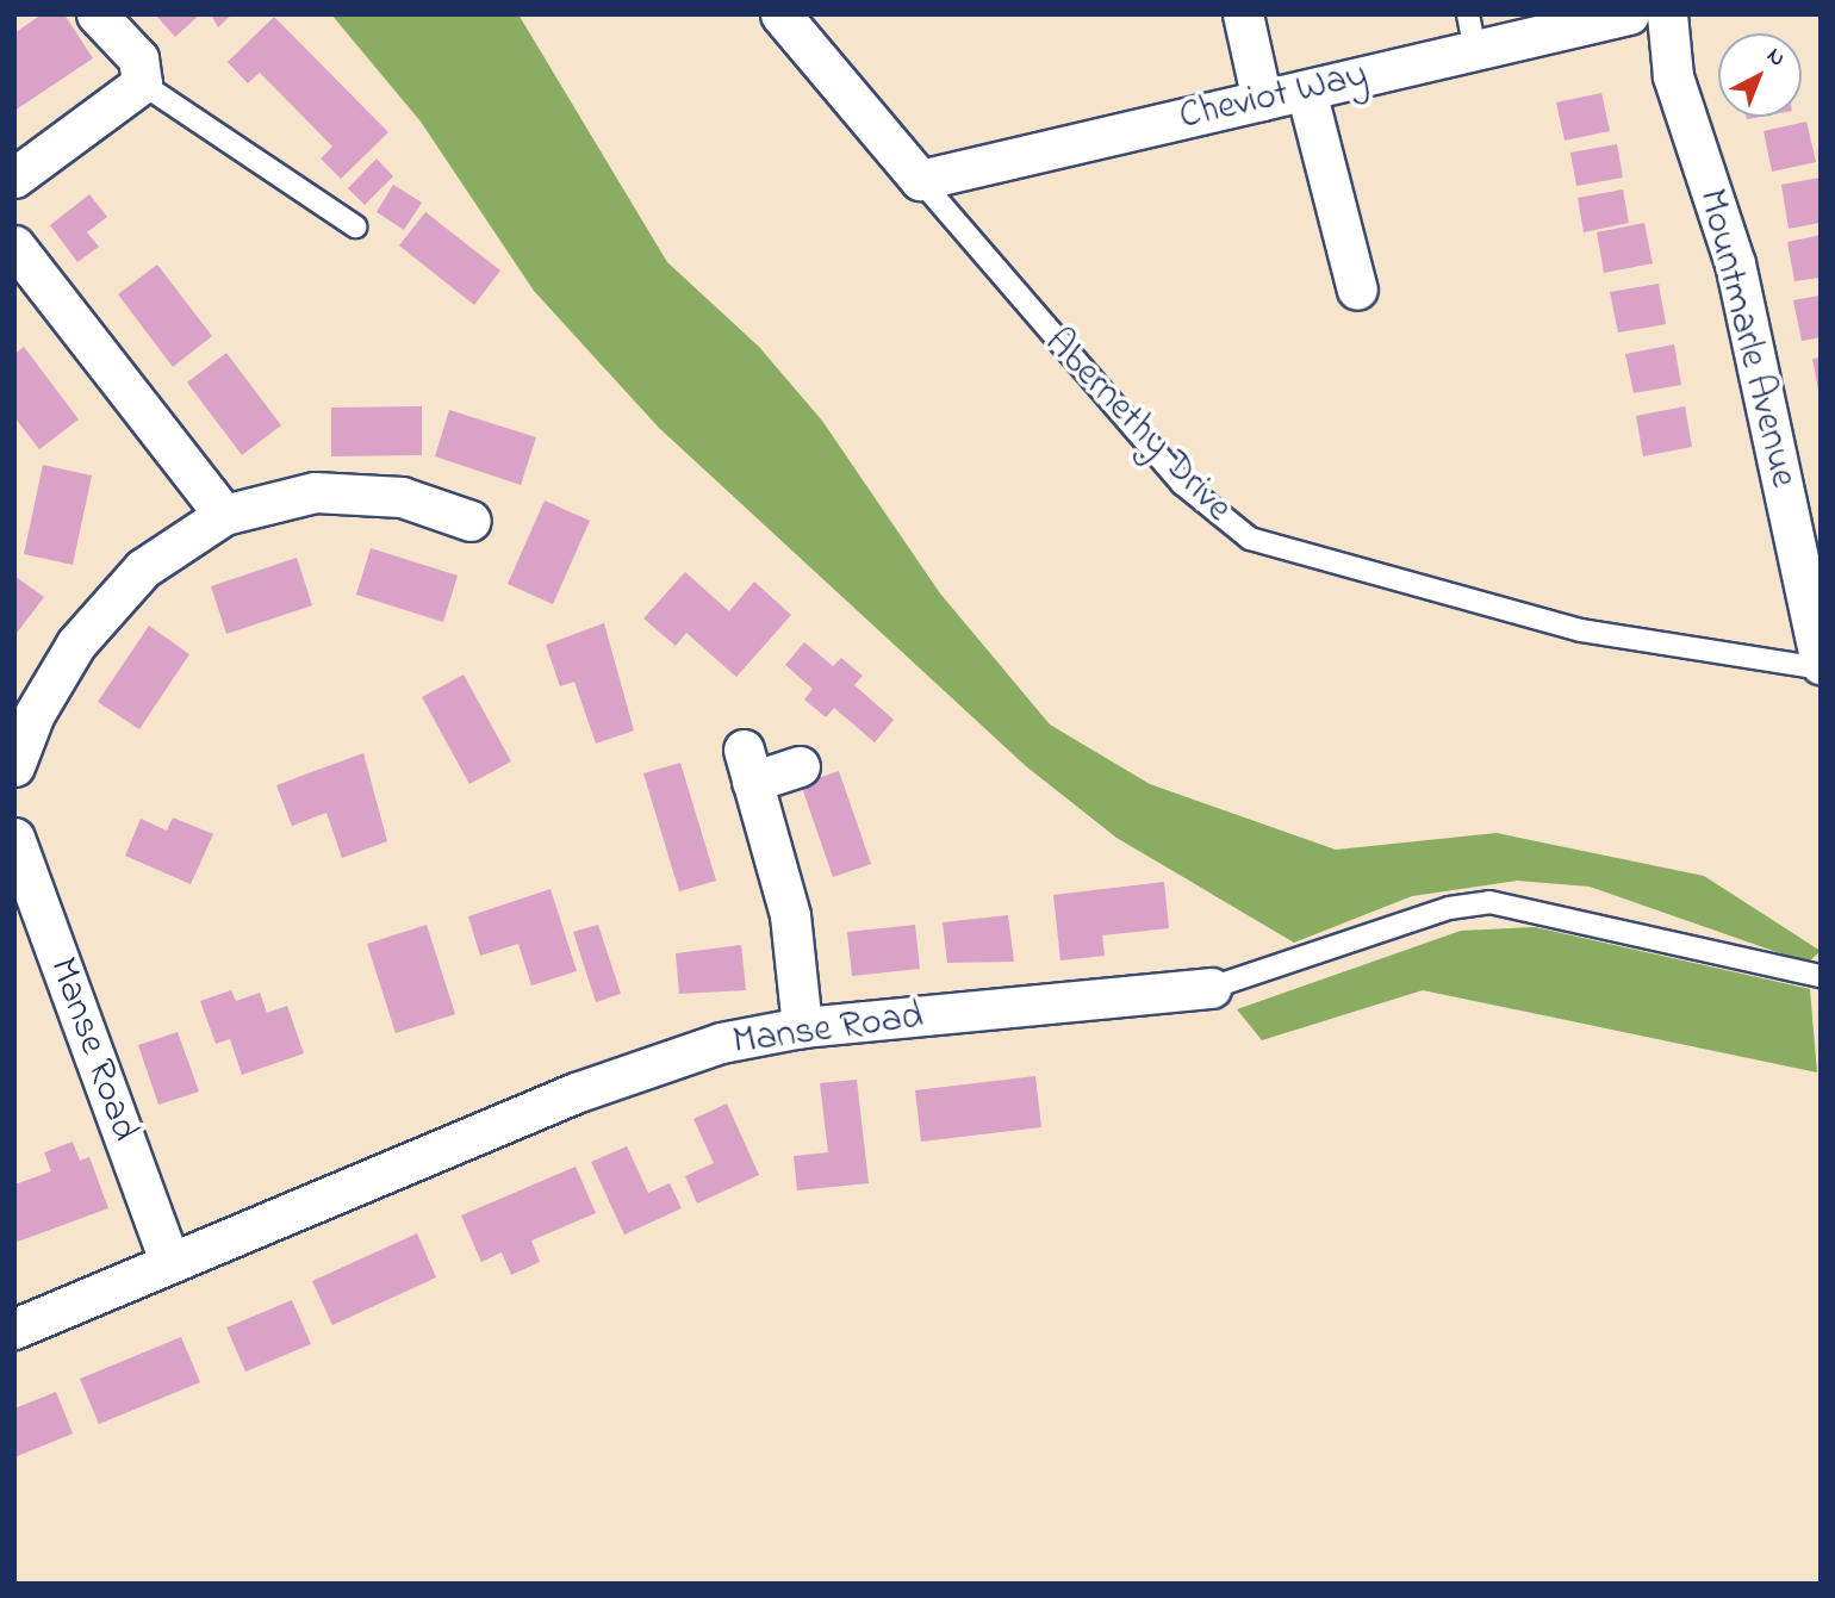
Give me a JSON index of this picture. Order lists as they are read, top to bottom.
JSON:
{
  "streets": {
    "street": [
      "Cheviot Way",
      "Mountmarle Avenue",
      "Abernethy Drive",
      "Manse Road"
    ]
  },
  "crossings": [
    ["Cheviot Way", "Abernethy Drive"],
    ["Mountmarle Avenue", "Abernethy Drive"]
  ],
  "north": "top right"
}
